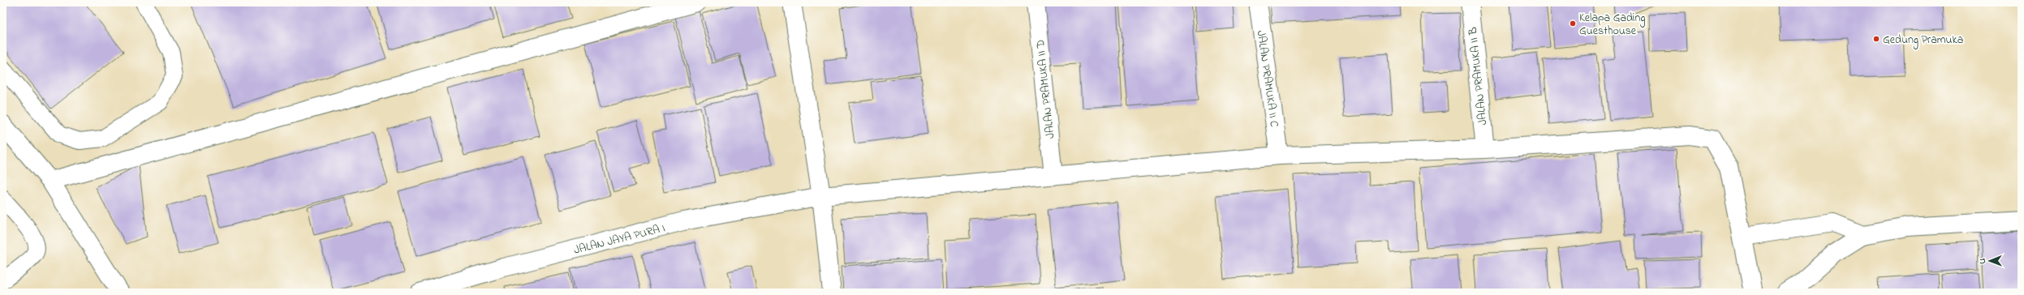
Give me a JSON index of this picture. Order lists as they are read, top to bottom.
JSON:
{
  "streets": {
    "street": [
      "JALAN PRAMUKA II B",
      "JALAN PRAMUKA II C",
      "JALAN PRAMUKA II D",
      "JALAN JAYA PURA I"
    ]
  },
  "crossings": [
    ["JALAN PRAMUKA II B", "JALAN JAYA PURA I"],
    ["JALAN PRAMUKA II C", "JALAN JAYA PURA I"],
    ["JALAN PRAMUKA II D", "JALAN JAYA PURA I"]
  ],
  "places": ["Kelapa Gading Guesthouse", "Gedung Pramuka"],
  "north": "left"
}
